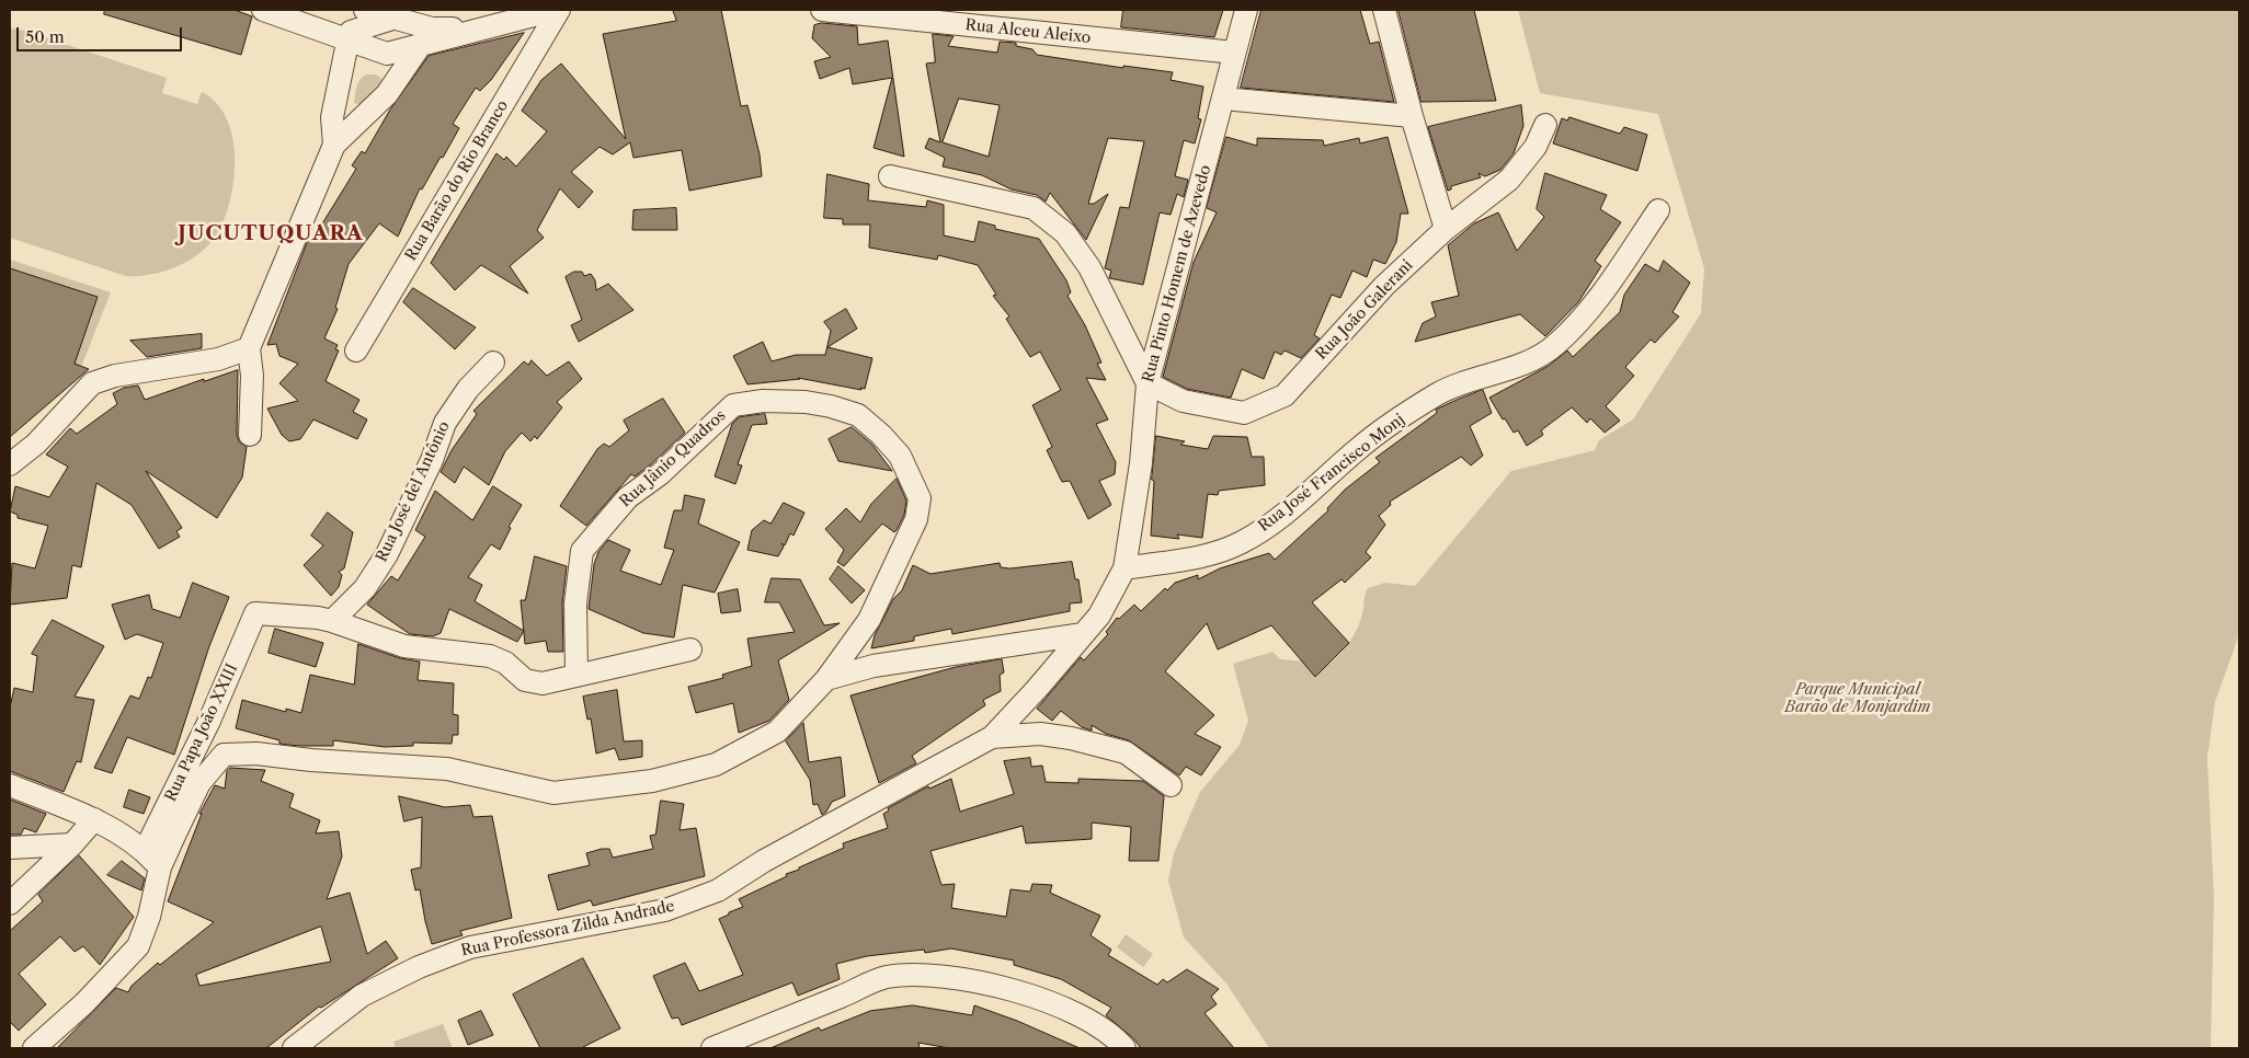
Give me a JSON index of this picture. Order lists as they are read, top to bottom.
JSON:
{
  "streets": {
    "street": [
      "Rua Alceu Aleixo",
      "Rua Barão do Rio Branco",
      "Rua Pinto Homem de Azevedo",
      "Rua João Galerani",
      "Rua Jânio Quadros",
      "Rua José Francisco Monj",
      "Rua José del Antônio",
      "Rua Papa João XXIII",
      "Rua Professora Zilda Andrade"
    ]
  },
  "crossings": [
    ["Rua Alceu Aleixo", "Rua Pinto Homem de Azevedo"],
    ["Rua Pinto Homem de Azevedo", "Rua João Galerani"],
    ["Rua Pinto Homem de Azevedo", "Rua José Francisco Monj"],
    ["Rua Pinto Homem de Azevedo", "Rua Professora Zilda Andrade"],
    ["Rua José del Antônio", "Rua Papa João XXIII"]
  ],
  "districts": ["JUCUTUQUARA"],
  "parks": ["Parque Municipal Barão de Monjardim"],
  "scale_bar": "50 m"
}
